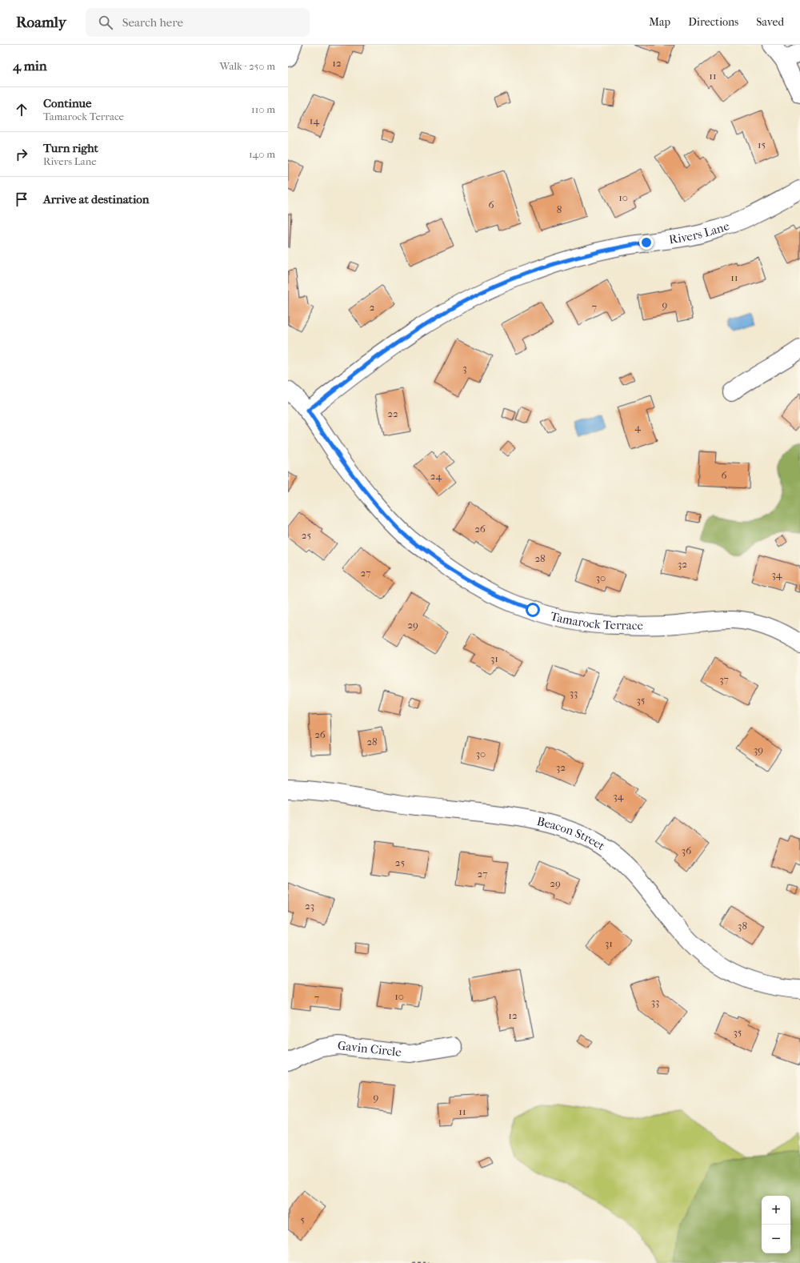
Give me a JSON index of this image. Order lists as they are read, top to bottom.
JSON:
{
  "streets": {
    "street": [
      "Rivers Lane",
      "Tamarock Terrace",
      "Beacon Street",
      "Gavin Circle"
    ]
  },
  "crossings": [
    ["Rivers Lane", "Tamarock Terrace"]
  ],
  "house_numbers": [
    "12",
    "11",
    "14",
    "15",
    "10",
    "6",
    "8",
    "11",
    "9",
    "2",
    "7",
    "3",
    "22",
    "4",
    "6",
    "24",
    "26",
    "25",
    "28",
    "32",
    "27",
    "34",
    "30",
    "29",
    "31",
    "37",
    "33",
    "35",
    "26",
    "28",
    "39",
    "30",
    "32",
    "34",
    "36",
    "25",
    "27",
    "29",
    "23",
    "38",
    "31",
    "10",
    "7",
    "33",
    "12",
    "35",
    "9",
    "11",
    "5"
  ],
  "page": {
    "header": "Roamly",
    "search": "Search here",
    "nav": ["Map", "Directions", "Saved"],
    "heading": ["4 min", "Walk · 250 m"],
    "list": [
      ["Continue", "Tamarock Terrace", "110 m"],
      ["Turn right", "Rivers Lane", "140 m"],
      "Arrive at destination"
    ],
    "map_buttons": ["+", "−"]
  }
}
